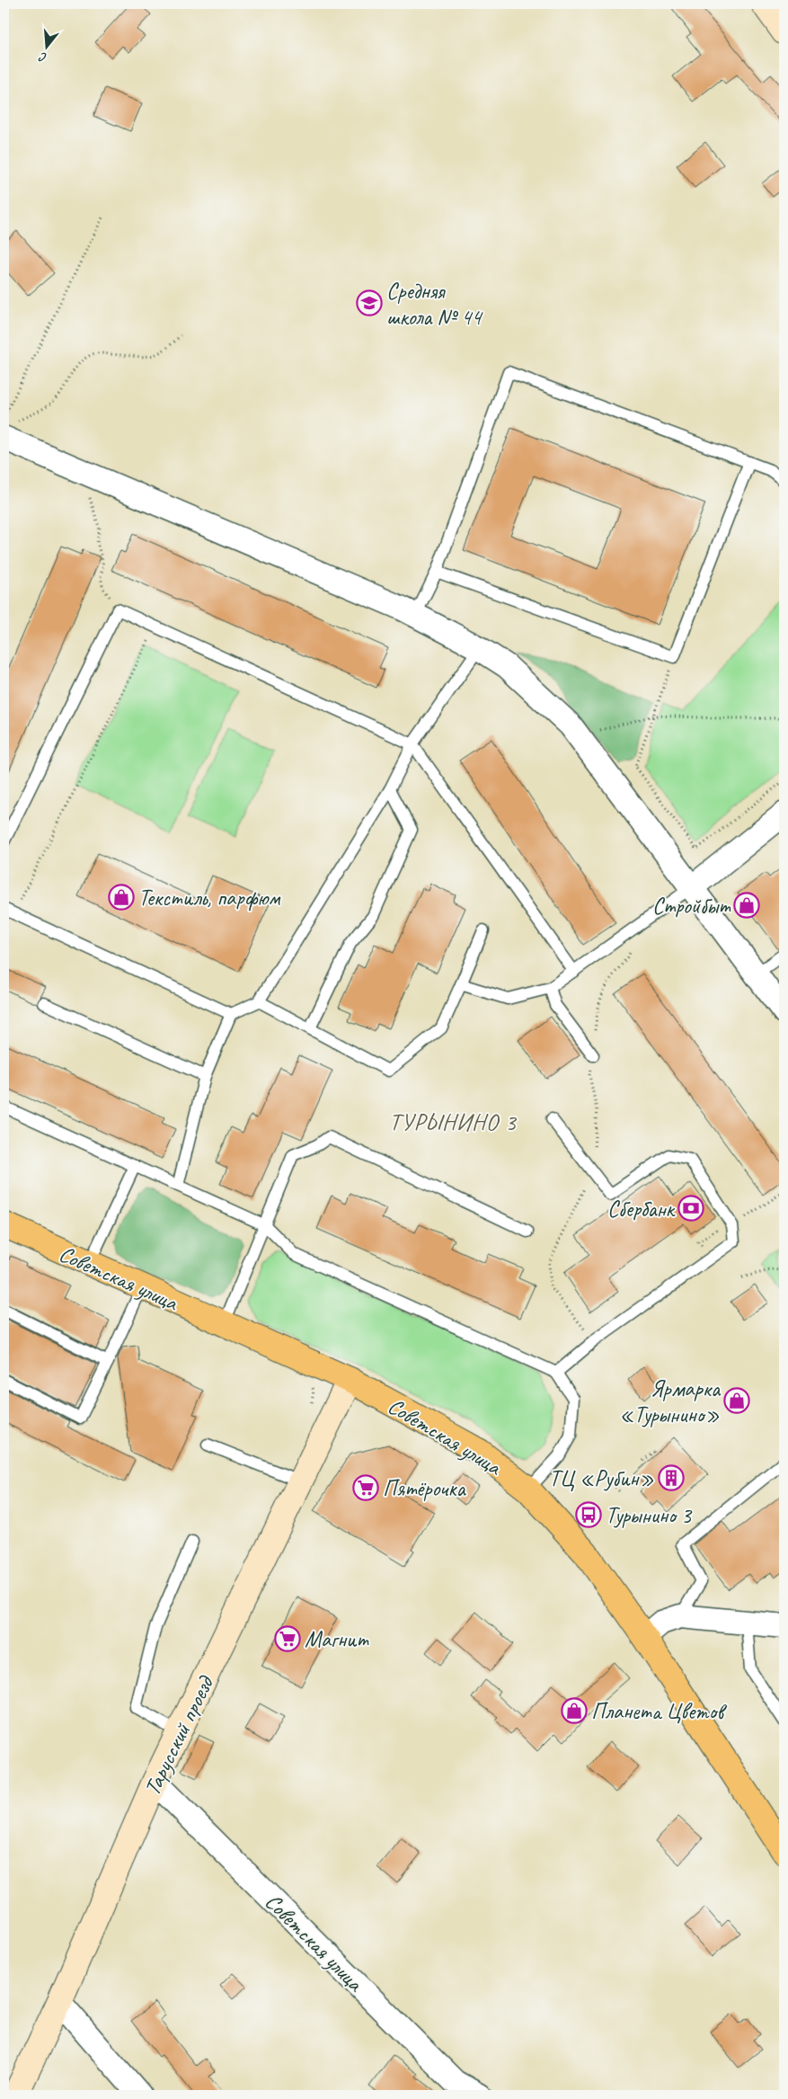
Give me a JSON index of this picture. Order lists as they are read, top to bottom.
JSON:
{
  "streets": {
    "main road": ["Советская улица"],
    "street": ["Тарусский проезд"]
  },
  "crossings": [
    ["Советская улица", "Тарусский проезд"]
  ],
  "districts": ["ТУРЫНИНО 3"],
  "places": {
    "school or university": ["Средняя школа № 44"],
    "shop": [
      "Текстиль, парфюм",
      "Стройбыт",
      "Ярмарка «Турынино»",
      "Планета Цветов"
    ],
    "bank": ["Сбербанк"],
    "building": ["ТЦ «Рубин»"],
    "supermarket": ["Пятёрочка", "Магнит"],
    "bus stop": ["Турынино 3"]
  },
  "north": "bottom"
}
